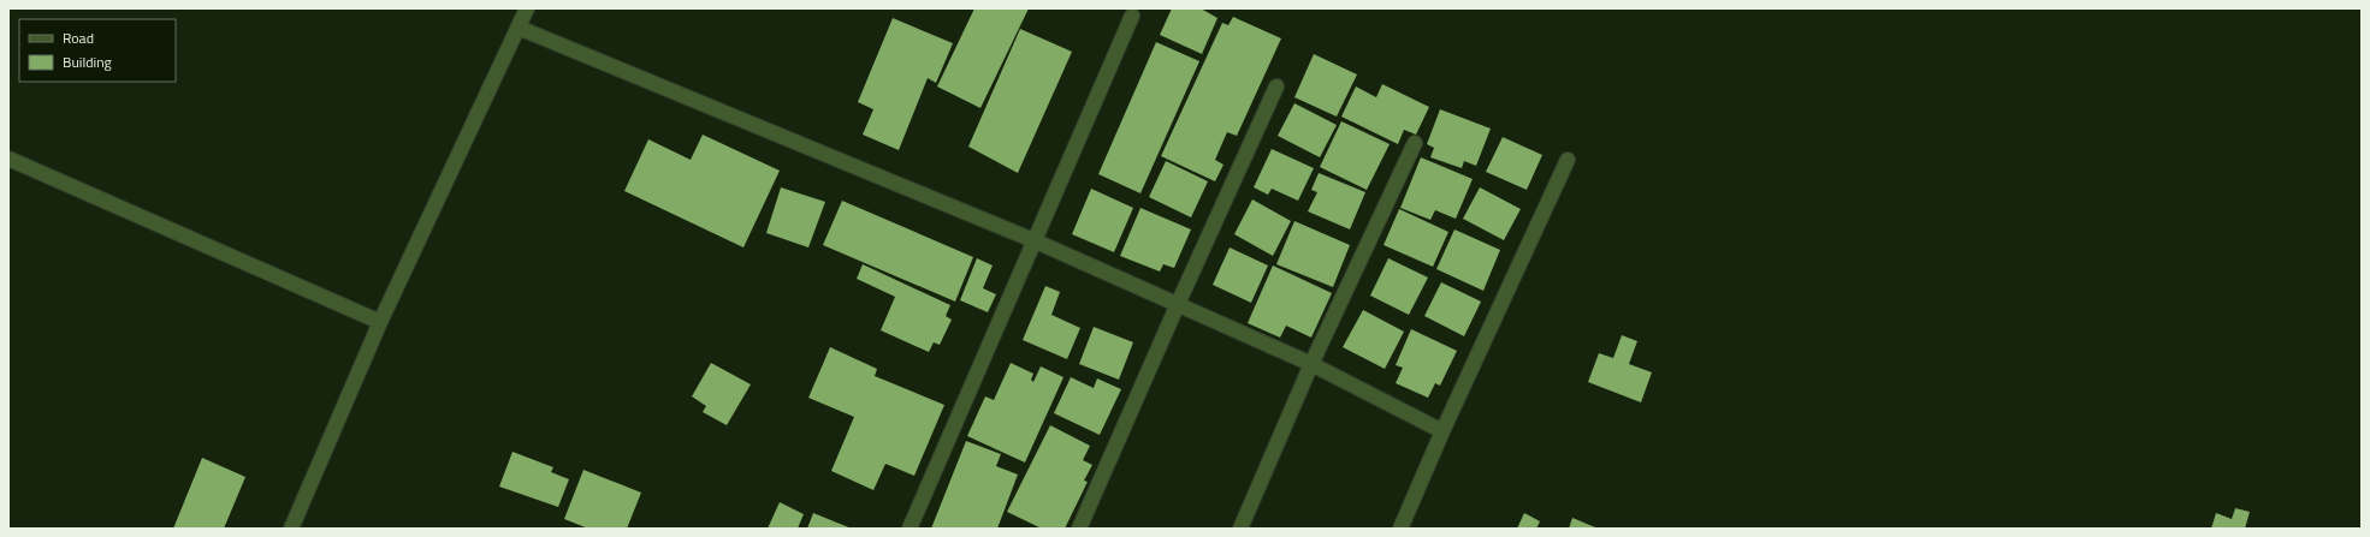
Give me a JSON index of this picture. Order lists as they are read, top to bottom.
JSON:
{
  "legend": ["Road", "Building"]
}
